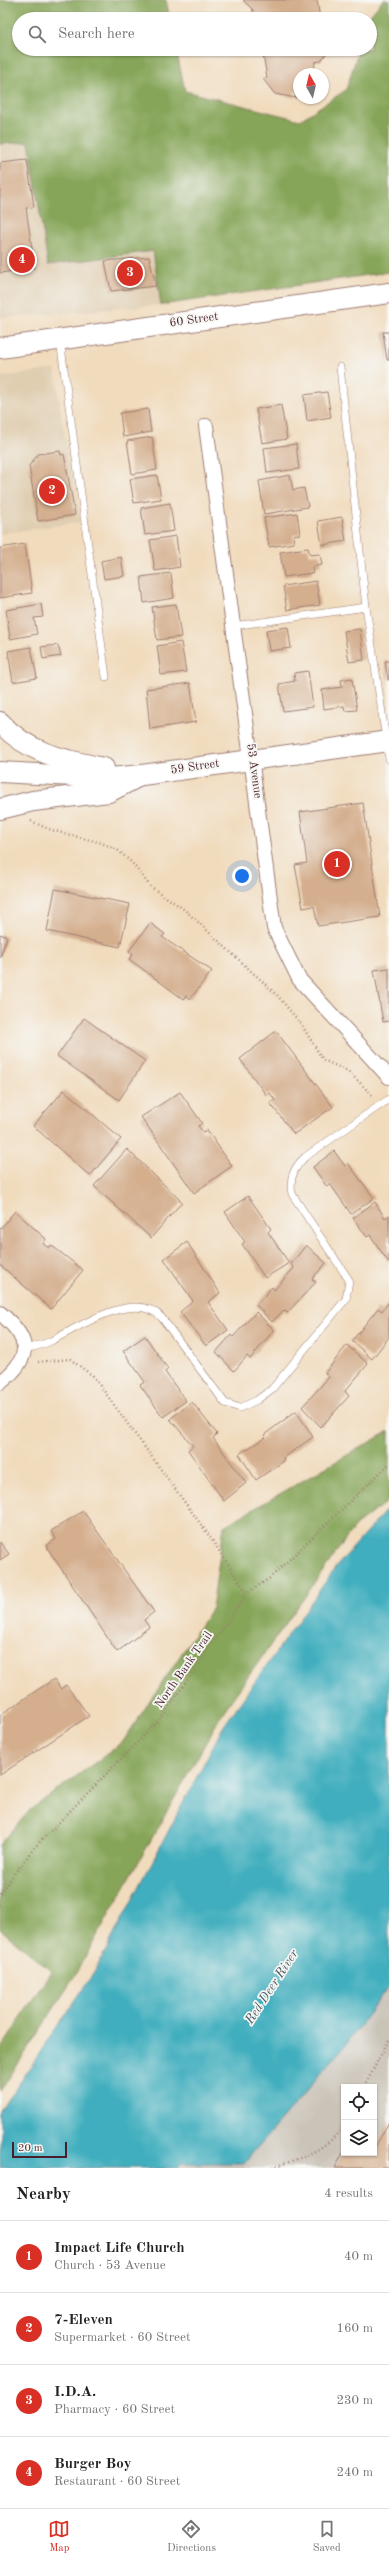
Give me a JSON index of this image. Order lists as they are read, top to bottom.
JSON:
{
  "streets": {
    "street": ["60 Street", "59 Street", "53 Avenue"],
    "path": ["North Bank Trail"]
  },
  "crossings": [
    ["59 Street", "53 Avenue"]
  ],
  "water": ["Red Deer River"],
  "scale_bar": "20 m",
  "north": "top",
  "page": {
    "search": "Search here",
    "pins": [
      "4",
      "3",
      "2",
      "1"
    ],
    "scale": "20 m",
    "heading": ["Nearby", "4 results"],
    "list": [
      {
        "mark": "1",
        "name": "Impact Life Church",
        "note": "Church · 53 Avenue",
        "value": "40 m"
      },
      {
        "mark": "2",
        "name": "7-Eleven",
        "note": "Supermarket · 60 Street",
        "value": "160 m"
      },
      {
        "mark": "3",
        "name": "I.D.A.",
        "note": "Pharmacy · 60 Street",
        "value": "230 m"
      },
      {
        "mark": "4",
        "name": "Burger Boy",
        "note": "Restaurant · 60 Street",
        "value": "240 m"
      }
    ],
    "nav": ["Map", "Directions", "Saved"]
  }
}
